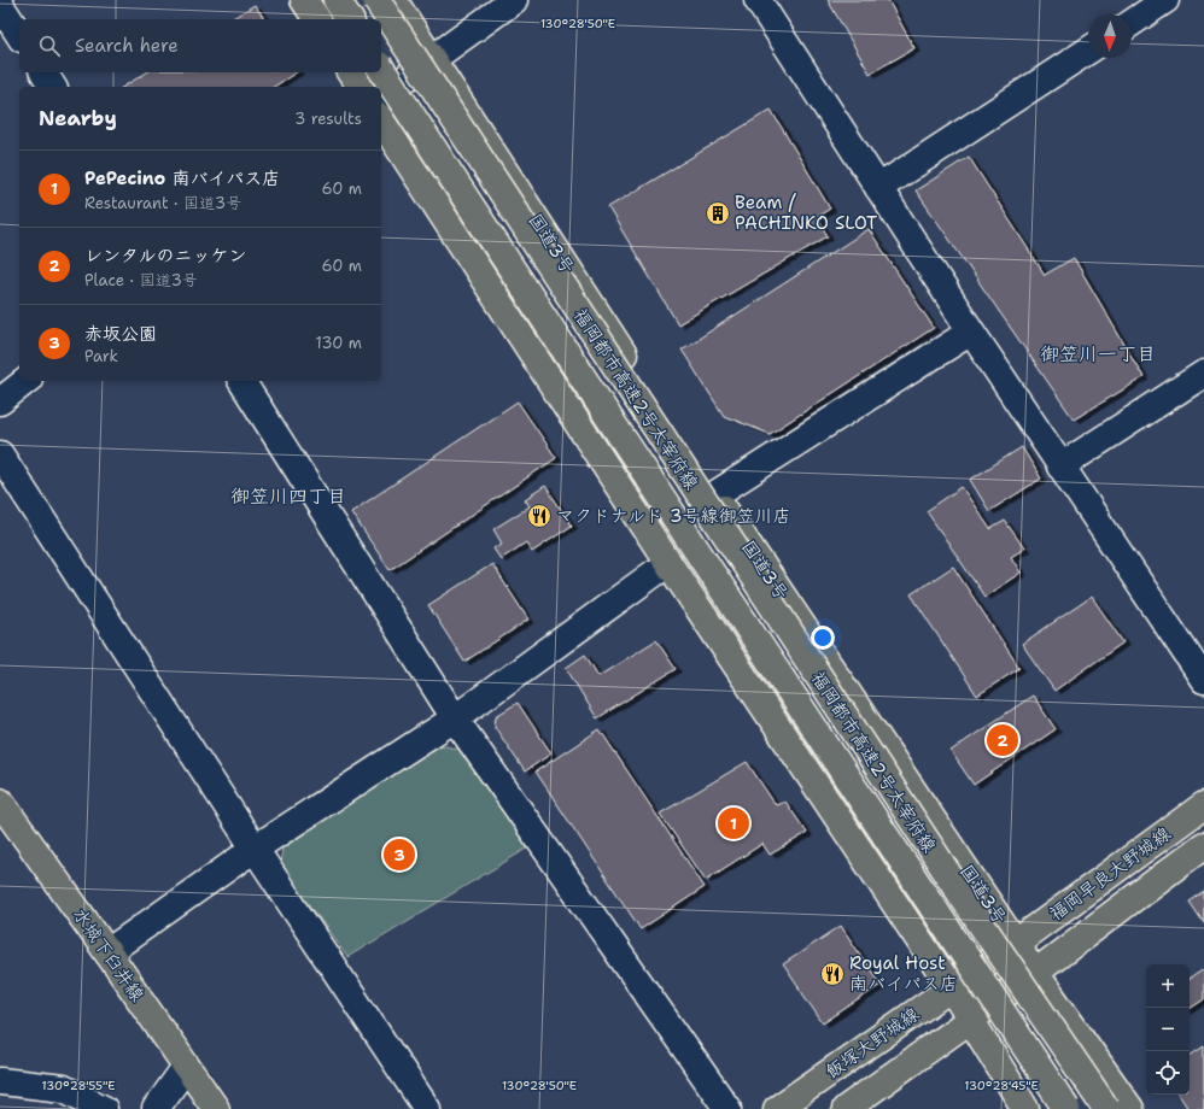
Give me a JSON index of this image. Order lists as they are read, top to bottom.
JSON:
{
  "streets": {
    "main road": [
      "国道3号",
      "福岡都市高速2号太宰府線",
      "福岡早良大野城線",
      "水城下臼井線",
      "飯塚大野城線"
    ]
  },
  "crossings": [
    ["国道3号", "福岡早良大野城線"],
    ["国道3号", "飯塚大野城線"],
    ["福岡早良大野城線", "飯塚大野城線"]
  ],
  "districts": ["御笠川一丁目", "御笠川四丁目"],
  "places": {
    "building": ["Beam / PACHINKO SLOT"],
    "restaurant": ["マクドナルド 3号線御笠川店", "Royal Host 南バイパス店"]
  },
  "north": "bottom",
  "page": {
    "search": "Search here",
    "heading": ["Nearby", "3 results"],
    "list": [
      {
        "mark": "1",
        "name": "PePecino 南バイパス店",
        "note": "Restaurant · 国道3号",
        "value": "60 m"
      },
      {
        "mark": "2",
        "name": "レンタルのニッケン",
        "note": "Place · 国道3号",
        "value": "60 m"
      },
      {
        "mark": "3",
        "name": "赤坂公園",
        "note": "Park",
        "value": "130 m"
      }
    ],
    "pins": ["2", "1", "3"],
    "map_buttons": ["+", "−"]
  },
  "coordinates": ["130°28'50\"E", "130°28'55\"E", "130°28'45\"E"]
}
